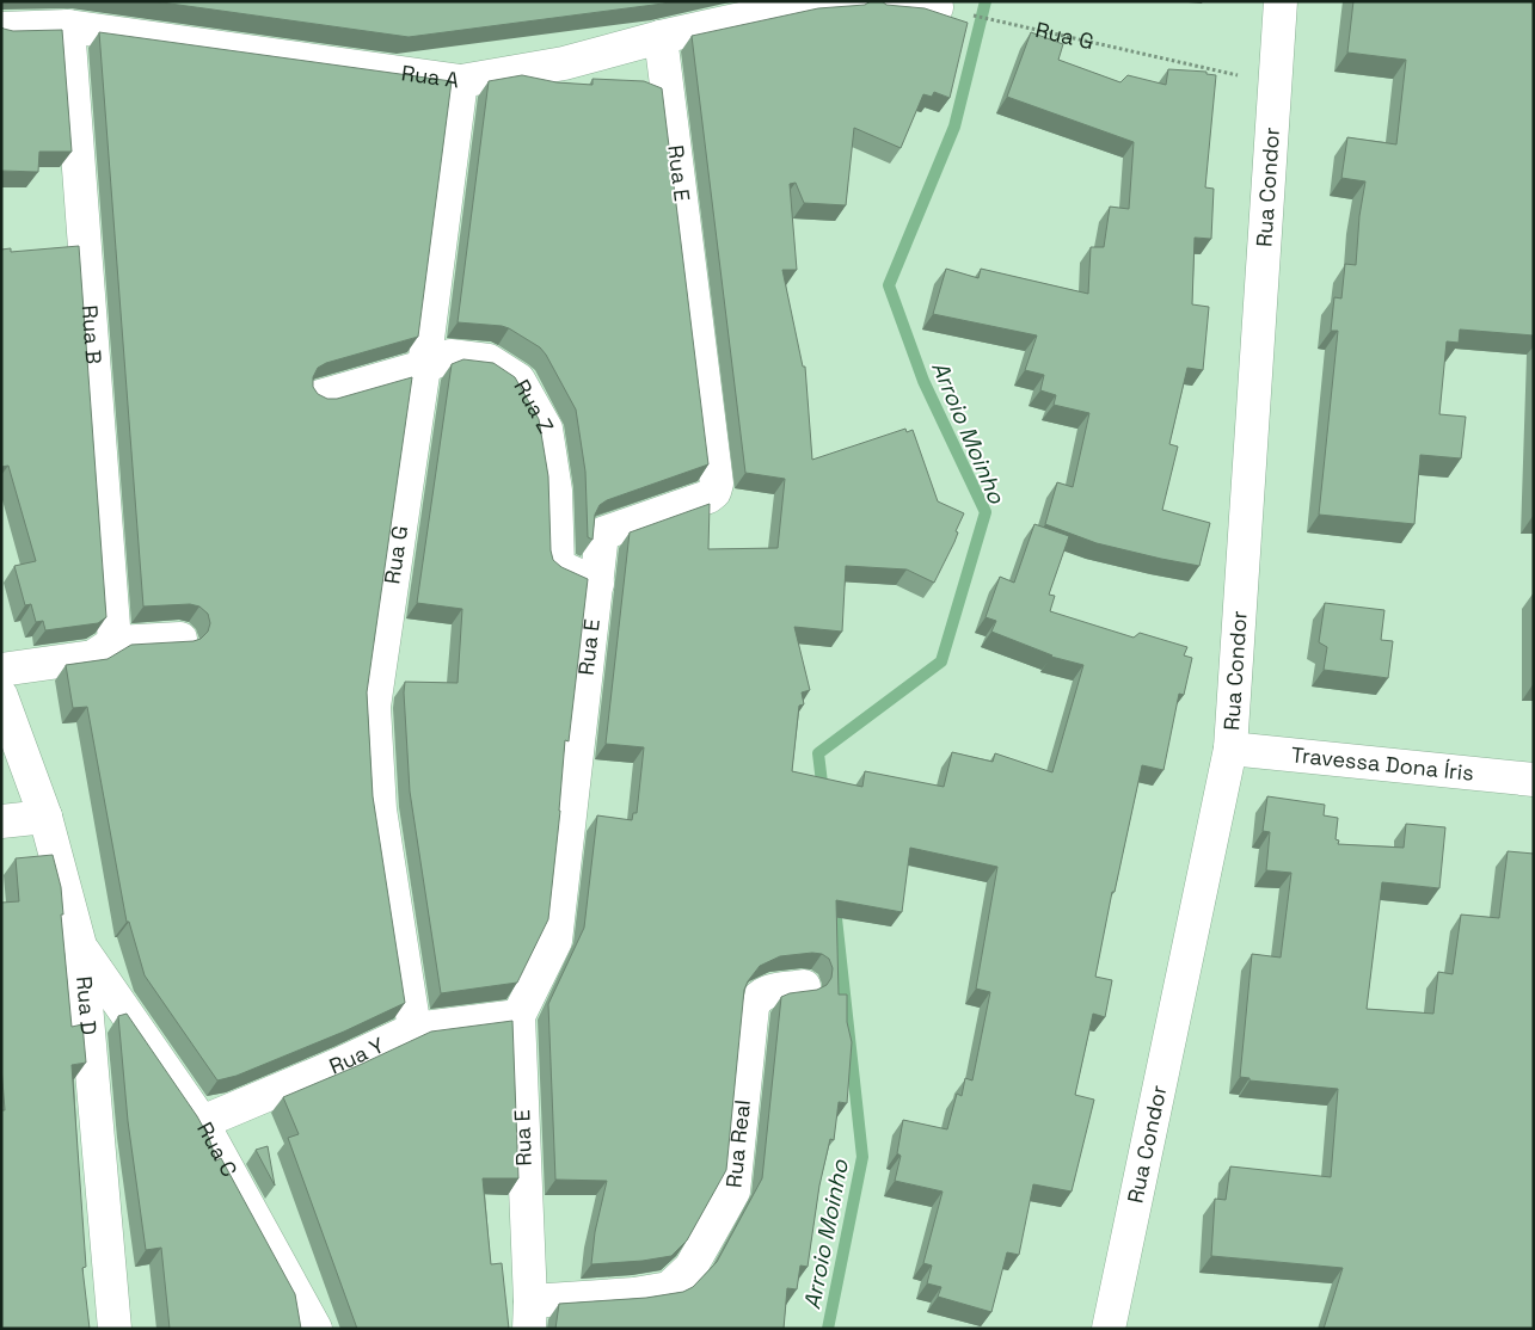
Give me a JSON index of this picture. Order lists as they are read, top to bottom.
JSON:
{
  "streets": {
    "street": [
      "Rua G",
      "Rua A",
      "Rua E",
      "Rua Condor",
      "Rua B",
      "Rua Z",
      "Travessa Dona Íris",
      "Rua D",
      "Rua Y",
      "Rua Real",
      "Rua C"
    ]
  },
  "crossings": [
    ["Rua G", "Rua A"],
    ["Rua G", "Rua Z"],
    ["Rua G", "Rua Y"],
    ["Rua A", "Rua E"],
    ["Rua A", "Rua B"],
    ["Rua E", "Rua Z"],
    ["Rua E", "Rua Y"],
    ["Rua E", "Rua Real"],
    ["Rua Condor", "Travessa Dona Íris"],
    ["Rua D", "Rua C"],
    ["Rua Y", "Rua C"]
  ],
  "water": ["Arroio Moinho"]
}
